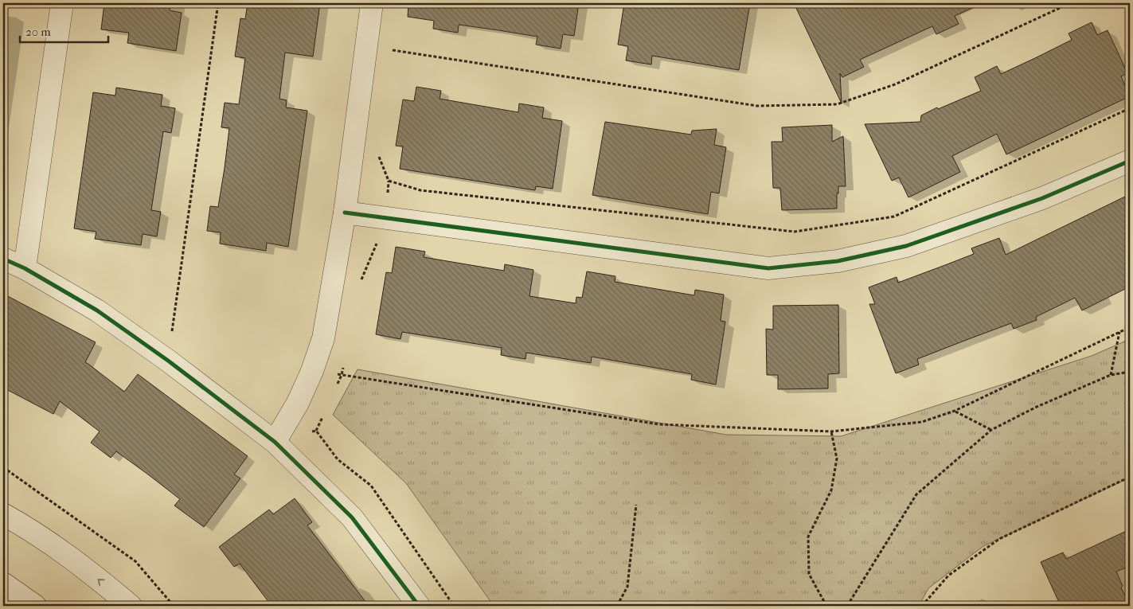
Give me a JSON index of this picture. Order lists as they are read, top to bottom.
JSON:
{
  "scale_bar": "20 m"
}
